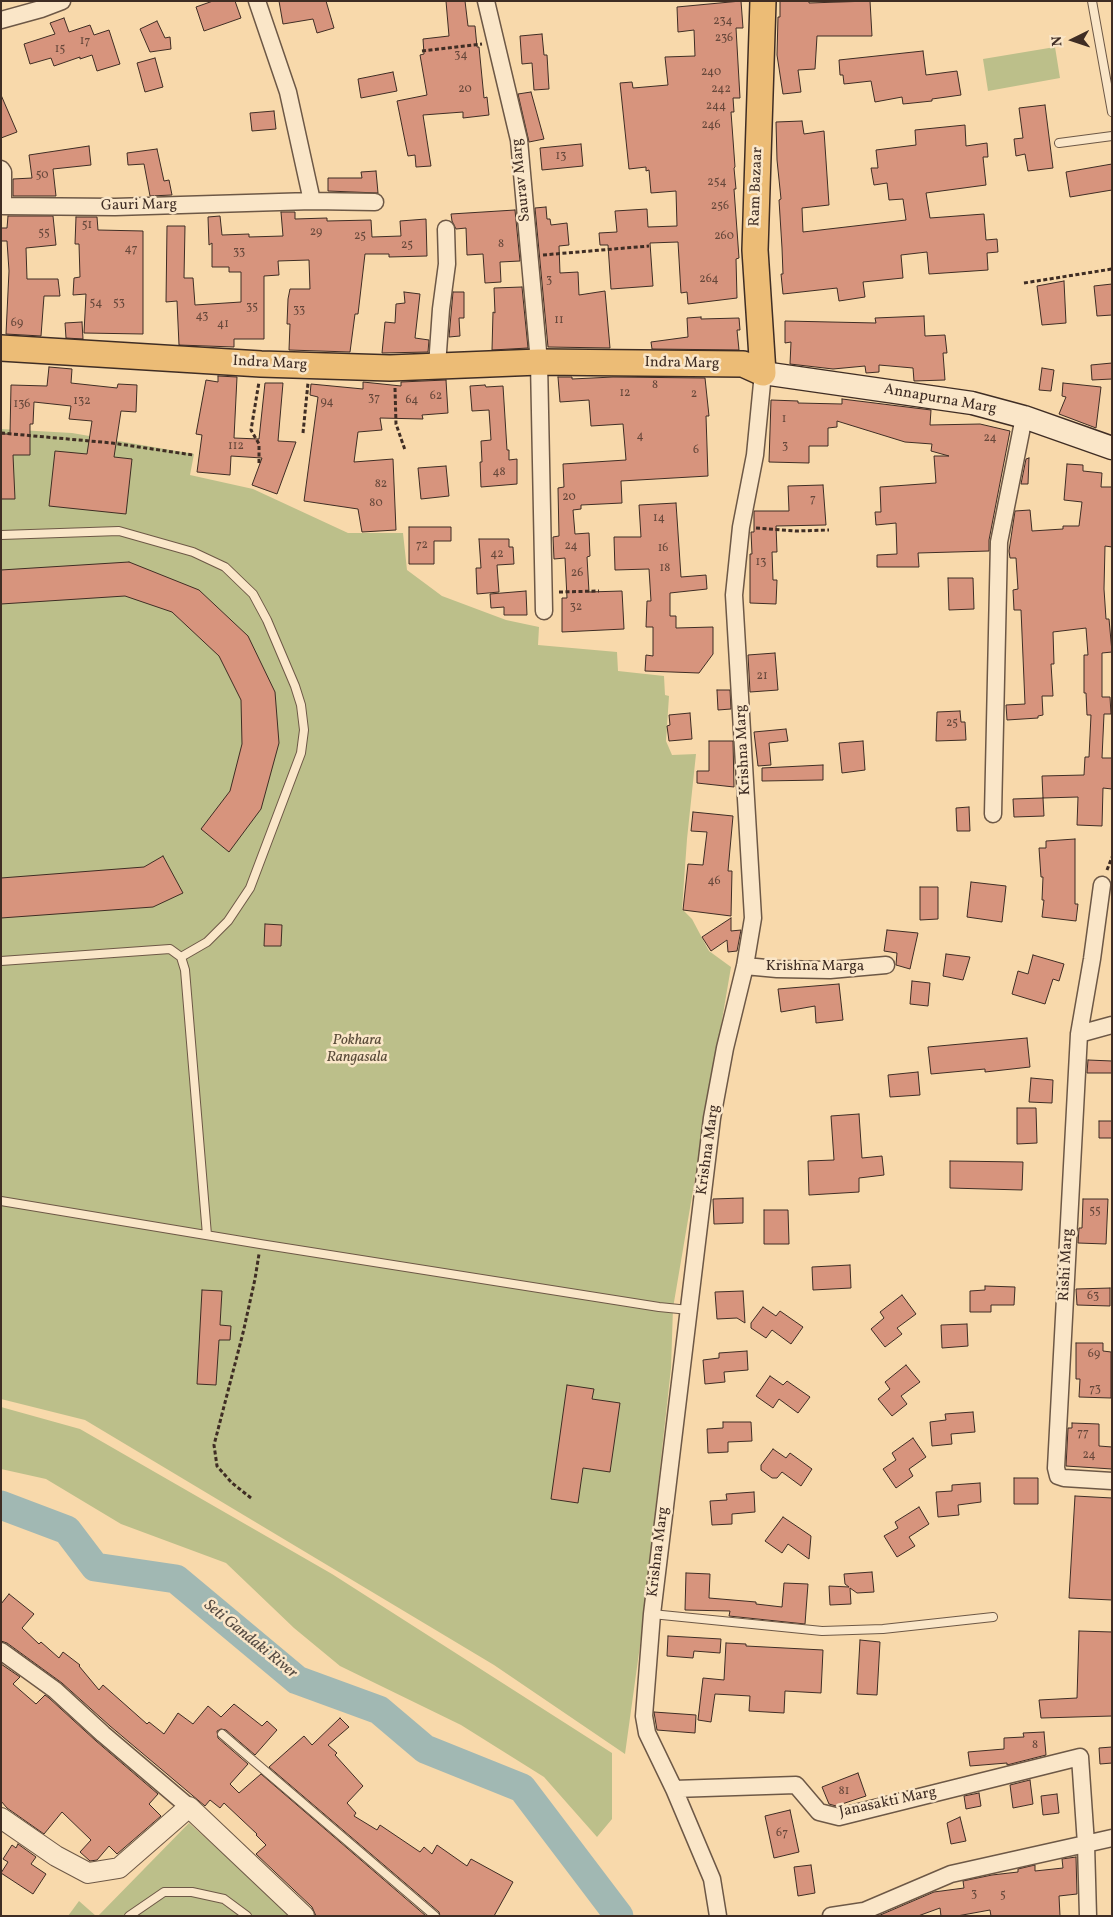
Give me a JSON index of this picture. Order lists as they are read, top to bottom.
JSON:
{
  "streets": {
    "main road": ["Ram Bazaar", "Indra Marg", "Annapurna Marg"],
    "street": [
      "Saurav Marg",
      "Gauri Marg",
      "Krishna Marg",
      "Krishna Marga",
      "Rishi Marg",
      "Janasakti Marg"
    ]
  },
  "crossings": [
    ["Saurav Marg", "Indra Marg"],
    ["Ram Bazaar", "Indra Marg"],
    ["Ram Bazaar", "Annapurna Marg"],
    ["Ram Bazaar", "Krishna Marg"],
    ["Indra Marg", "Annapurna Marg"],
    ["Indra Marg", "Krishna Marg"],
    ["Annapurna Marg", "Krishna Marg"],
    ["Krishna Marg", "Krishna Marga"],
    ["Krishna Marg", "Janasakti Marg"]
  ],
  "water": ["Seti Gandaki River"],
  "parks": ["Pokhara Rangasala"],
  "house_numbers": [
    "234",
    "236",
    "17",
    "15",
    "34",
    "240",
    "20",
    "242",
    "244",
    "246",
    "13",
    "50",
    "254",
    "256",
    "51",
    "29",
    "55",
    "25",
    "260",
    "8",
    "25",
    "47",
    "33",
    "264",
    "3",
    "54",
    "53",
    "35",
    "33",
    "43",
    "11",
    "69",
    "41",
    "8",
    "12",
    "2",
    "62",
    "37",
    "64",
    "132",
    "94",
    "136",
    "1",
    "4",
    "24",
    "112",
    "3",
    "6",
    "48",
    "82",
    "20",
    "7",
    "80",
    "14",
    "72",
    "24",
    "16",
    "42",
    "13",
    "18",
    "26",
    "32",
    "21",
    "25",
    "46",
    "55",
    "63",
    "69",
    "73",
    "77",
    "24",
    "8",
    "81",
    "67",
    "3",
    "5"
  ],
  "north": "left"
}
